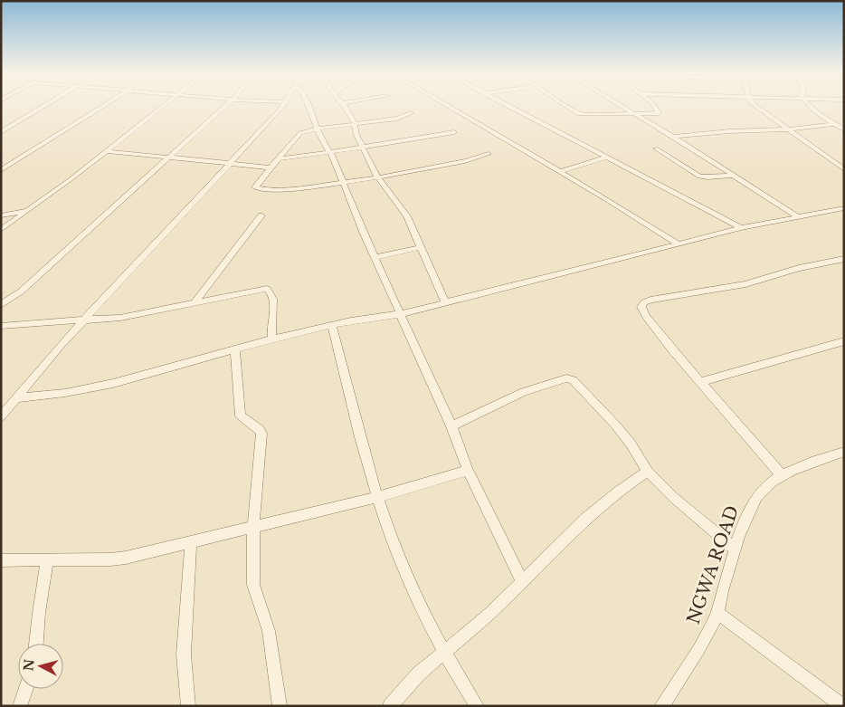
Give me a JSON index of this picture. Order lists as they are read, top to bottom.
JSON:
{
  "streets": {
    "street": ["NGWA ROAD"]
  },
  "north": "left"
}
